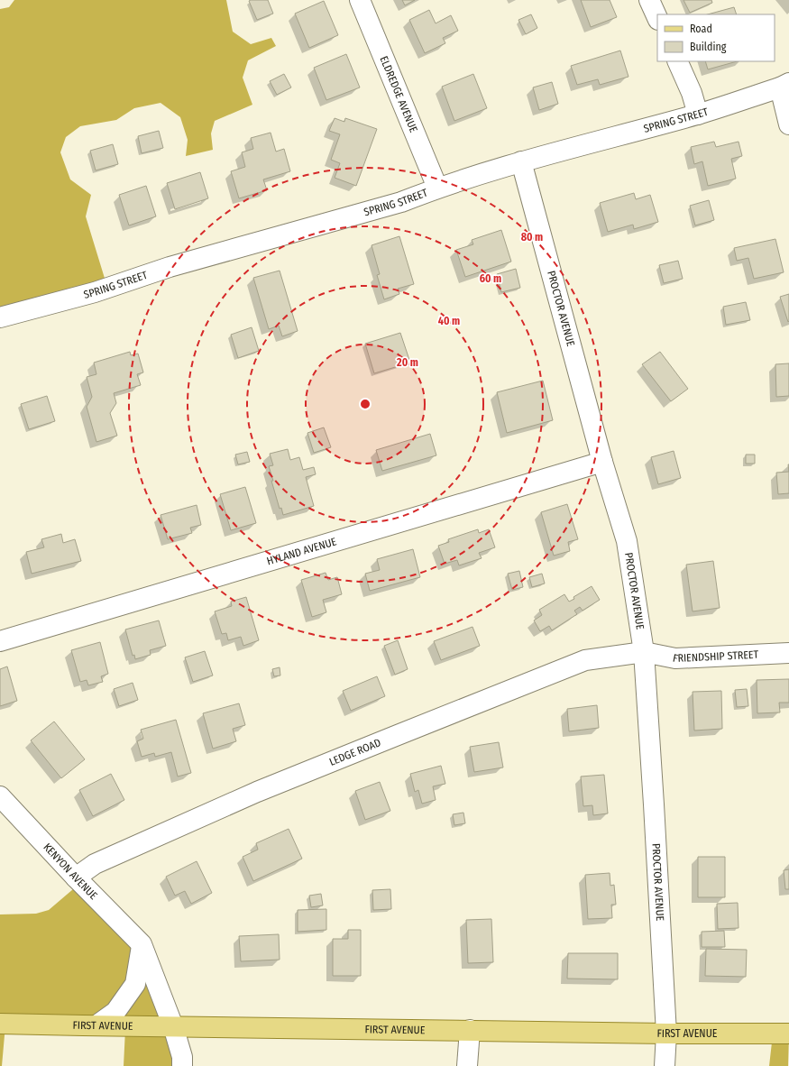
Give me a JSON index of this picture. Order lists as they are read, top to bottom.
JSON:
{
  "streets": {
    "main road": ["FIRST AVENUE"],
    "street": [
      "ELDREDGE AVENUE",
      "SPRING STREET",
      "PROCTOR AVENUE",
      "HYLAND AVENUE",
      "FRIENDSHIP STREET",
      "LEDGE ROAD",
      "KENYON AVENUE"
    ]
  },
  "crossings": [
    ["ELDREDGE AVENUE", "SPRING STREET"],
    ["SPRING STREET", "PROCTOR AVENUE"],
    ["PROCTOR AVENUE", "HYLAND AVENUE"],
    ["PROCTOR AVENUE", "FRIENDSHIP STREET"],
    ["PROCTOR AVENUE", "LEDGE ROAD"],
    ["PROCTOR AVENUE", "FIRST AVENUE"],
    ["FRIENDSHIP STREET", "LEDGE ROAD"],
    ["LEDGE ROAD", "KENYON AVENUE"],
    ["KENYON AVENUE", "FIRST AVENUE"]
  ],
  "legend": ["Road", "Building"],
  "rings": [
    "80 m",
    "60 m",
    "40 m",
    "20 m"
  ]
}
